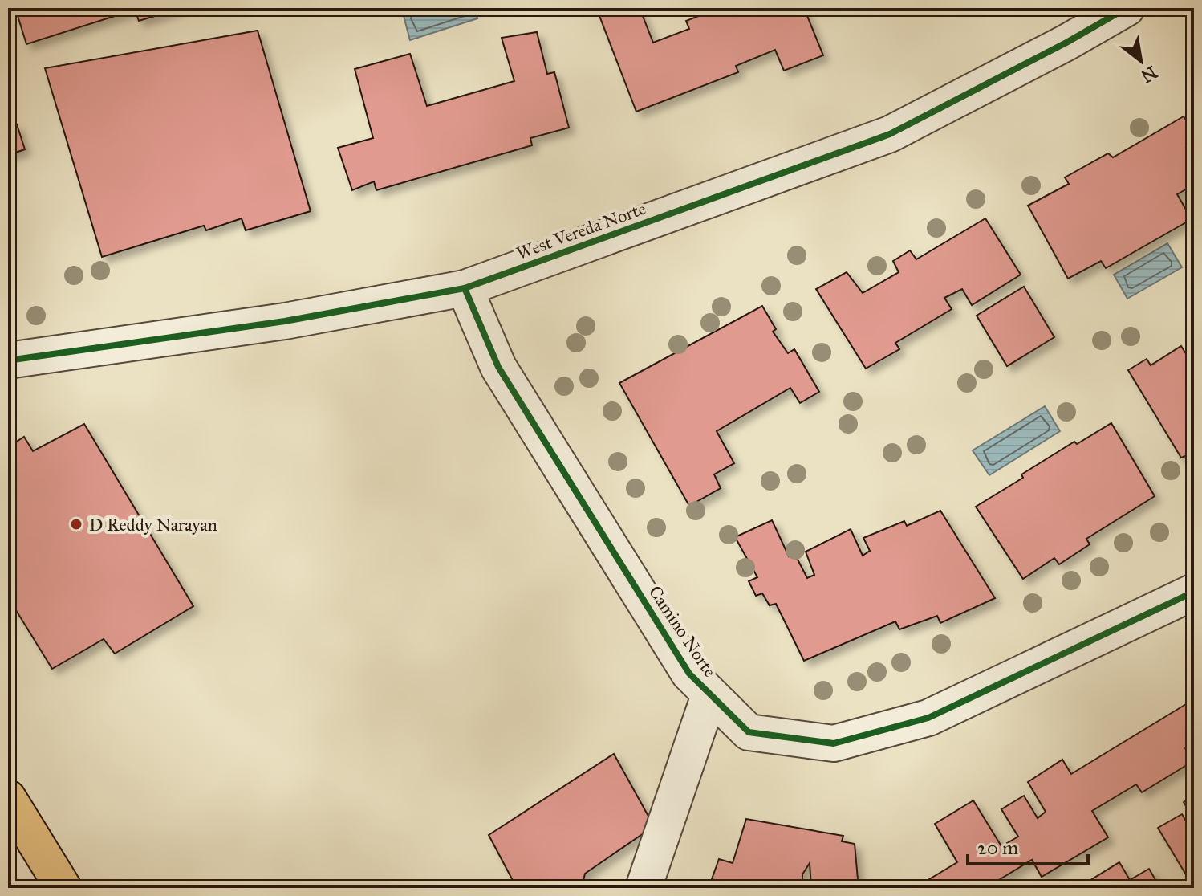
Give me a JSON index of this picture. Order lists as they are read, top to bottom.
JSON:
{
  "streets": {
    "street": ["West Vereda Norte", "Camino Norte"]
  },
  "crossings": [
    ["West Vereda Norte", "Camino Norte"]
  ],
  "places": ["D Reddy Narayan"],
  "scale_bar": "20 m",
  "north": "bottom right"
}
